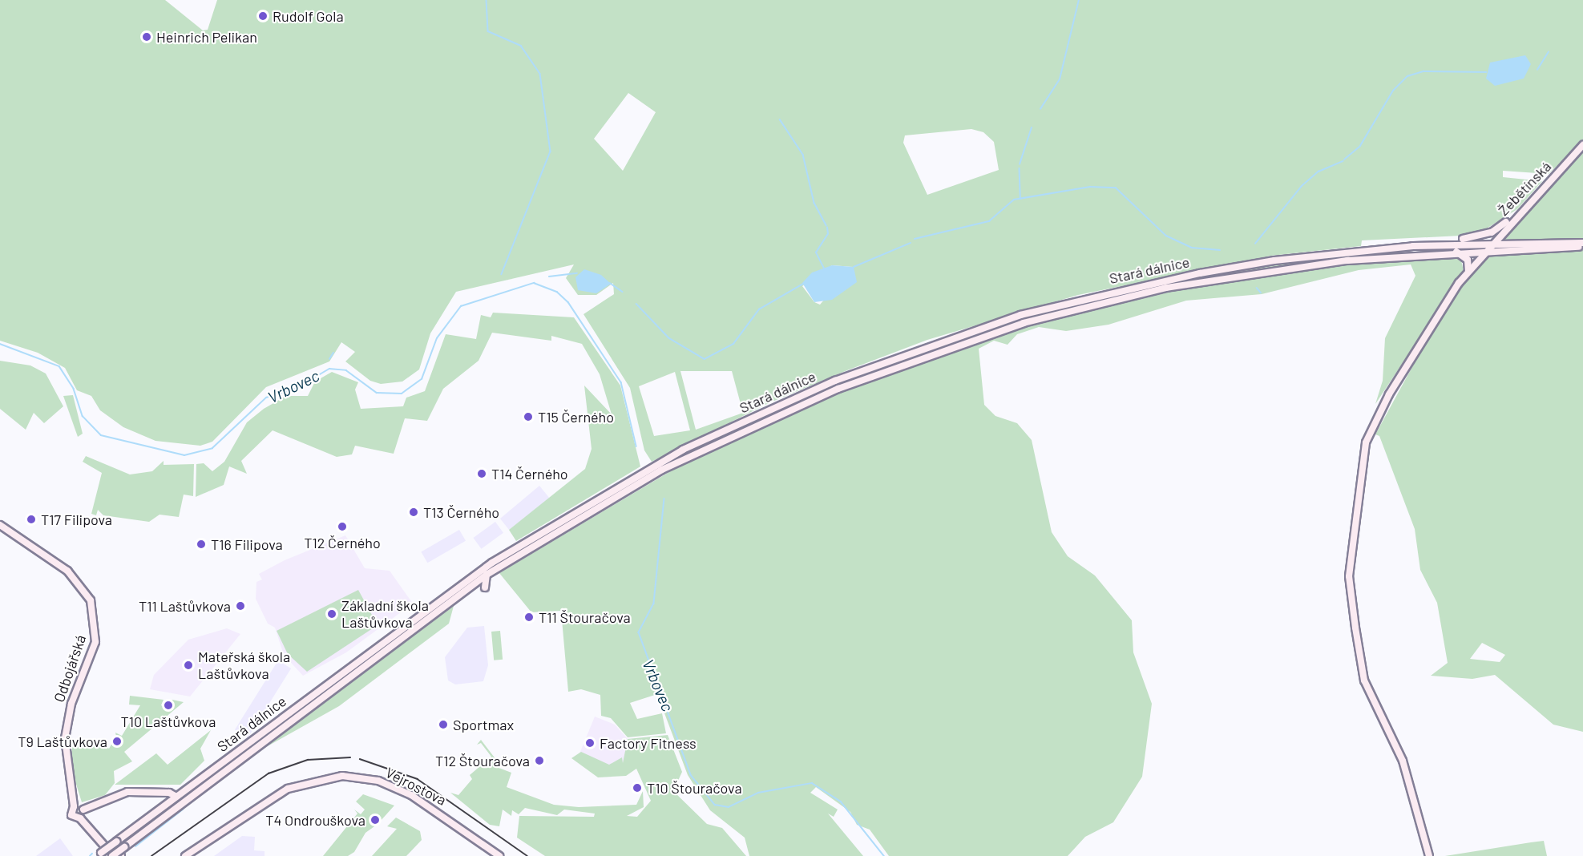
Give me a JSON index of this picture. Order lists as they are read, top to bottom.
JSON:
{
  "streets": {
    "main road": [
      "Žebětínská",
      "Stará dálnice",
      "Odbojářská",
      "Vejrostova"
    ]
  },
  "crossings": [
    ["Žebětínská", "Stará dálnice"]
  ],
  "water": ["Vrbovec"],
  "places": [
    "Rudolf Gola",
    "Heinrich Pelikan",
    "T15 Černého",
    "T14 Černého",
    "T13 Černého",
    "T17 Filipova",
    "T12 Černého",
    "T16 Filipova",
    "T11 Laštůvkova",
    "Základní škola Laštůvkova",
    "T11 Štouračova",
    "Mateřská škola Laštůvkova",
    "T10 Laštůvkova",
    "Sportmax",
    "T9 Laštůvkova",
    "Factory Fitness",
    "T12 Štouračova",
    "T10 Štouračova",
    "T4 Ondrouškova"
  ]
}
